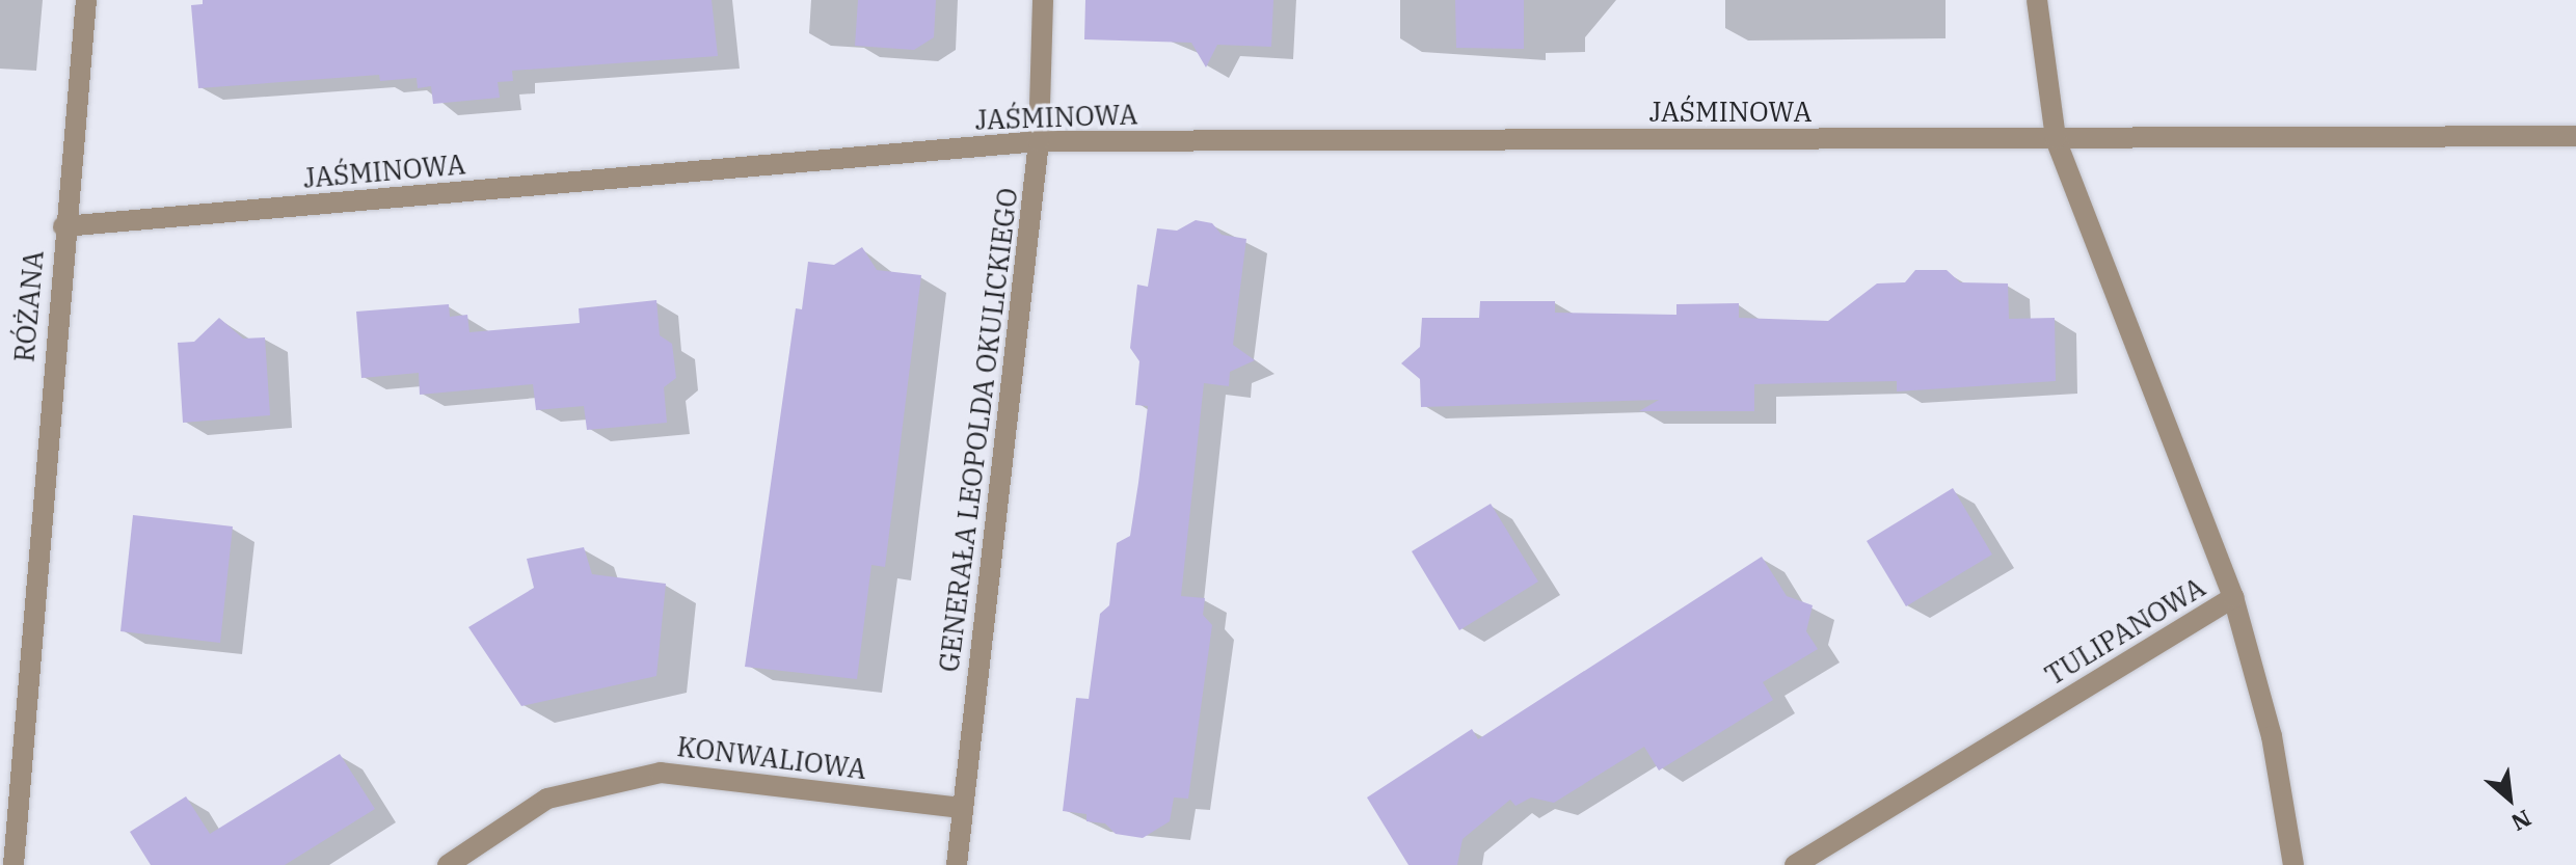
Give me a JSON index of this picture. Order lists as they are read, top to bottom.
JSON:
{
  "streets": {
    "street": [
      "JAŚMINOWA",
      "RÓŻANA",
      "GENERAŁA LEOPOLDA OKULICKIEGO",
      "TULIPANOWA",
      "KONWALIOWA"
    ]
  },
  "crossings": [
    ["JAŚMINOWA", "RÓŻANA"],
    ["JAŚMINOWA", "GENERAŁA LEOPOLDA OKULICKIEGO"],
    ["JAŚMINOWA", "TULIPANOWA"],
    ["GENERAŁA LEOPOLDA OKULICKIEGO", "KONWALIOWA"]
  ],
  "north": "bottom right"
}
